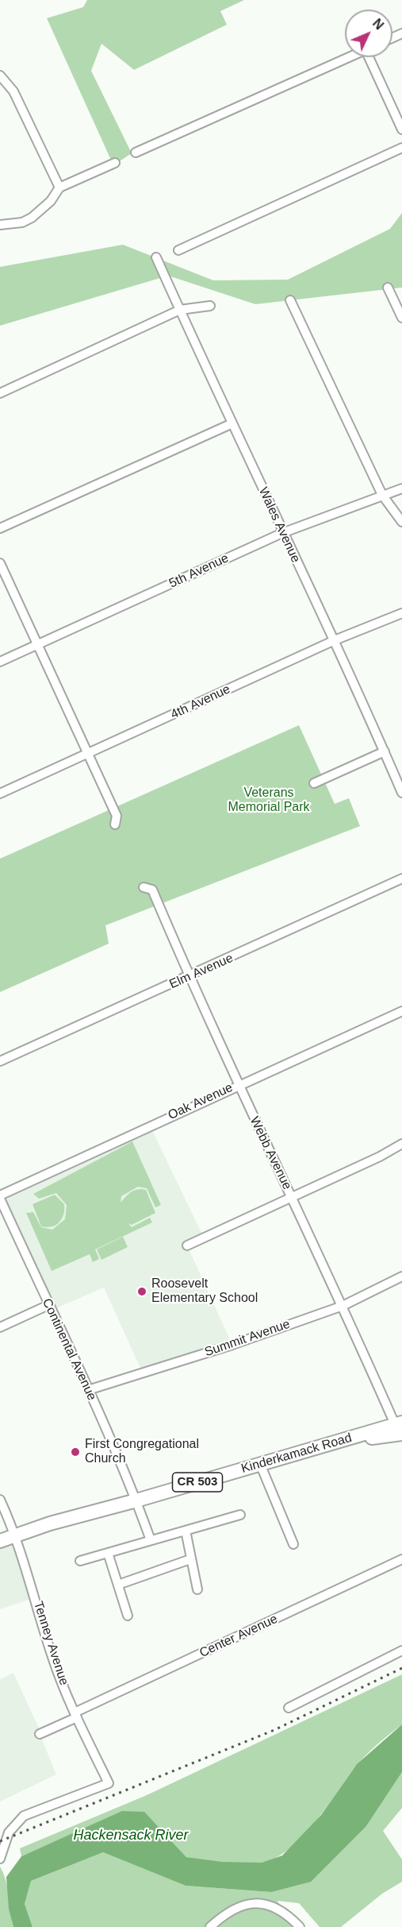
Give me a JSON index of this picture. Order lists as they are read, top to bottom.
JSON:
{
  "streets": {
    "main road": ["Kinderkamack Road", "CR 503"],
    "street": [
      "Wales Avenue",
      "5th Avenue",
      "4th Avenue",
      "Elm Avenue",
      "Oak Avenue",
      "Webb Avenue",
      "Summit Avenue",
      "Continental Avenue",
      "Center Avenue",
      "Tenney Avenue"
    ]
  },
  "crossings": [
    ["Wales Avenue", "5th Avenue"],
    ["Wales Avenue", "4th Avenue"],
    ["Elm Avenue", "Webb Avenue"],
    ["Oak Avenue", "Webb Avenue"],
    ["Webb Avenue", "Summit Avenue"],
    ["Webb Avenue", "Kinderkamack Road"],
    ["Summit Avenue", "Continental Avenue"],
    ["Continental Avenue", "Kinderkamack Road"],
    ["Kinderkamack Road", "Tenney Avenue"],
    ["Center Avenue", "Tenney Avenue"]
  ],
  "water": ["Hackensack River"],
  "parks": ["Veterans Memorial Park"],
  "places": ["Roosevelt Elementary School", "First Congregational Church"],
  "north": "top right"
}
